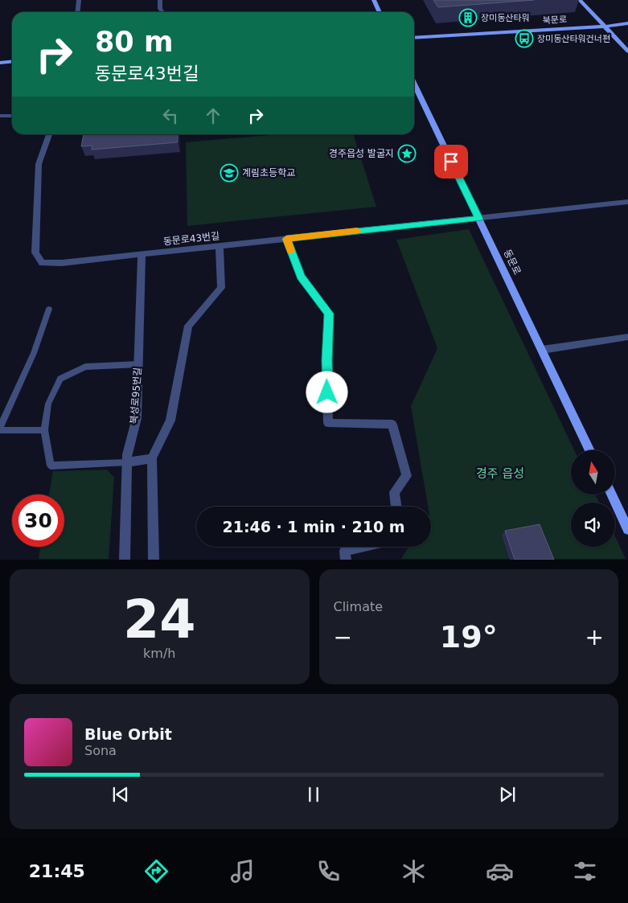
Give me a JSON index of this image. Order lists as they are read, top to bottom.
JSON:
{
  "streets": {
    "street": [
      "북문로",
      "동문로43번길",
      "동문로",
      "북성로95번길"
    ]
  },
  "crossings": [
    ["동문로43번길", "동문로"],
    ["동문로43번길", "북성로95번길"]
  ],
  "parks": ["경주 읍성"],
  "places": {
    "building": ["장미동산타워"],
    "bus stop": ["장미동산타워건너편"],
    "place": ["경주읍성 발굴지"],
    "school or university": ["계림초등학교"]
  },
  "north": "top",
  "page": {
    "turn": ["80 m", "동문로43번길"],
    "limit": "30",
    "trip": "21:46 · 1 min · 210 m",
    "tile": [
      ["24", "km/h"],
      "Climate"
    ],
    "heat": ["−", "19°", "+"],
    "song": ["Blue Orbit", "Sona"],
    "tabs": "21:45"
  }
}
